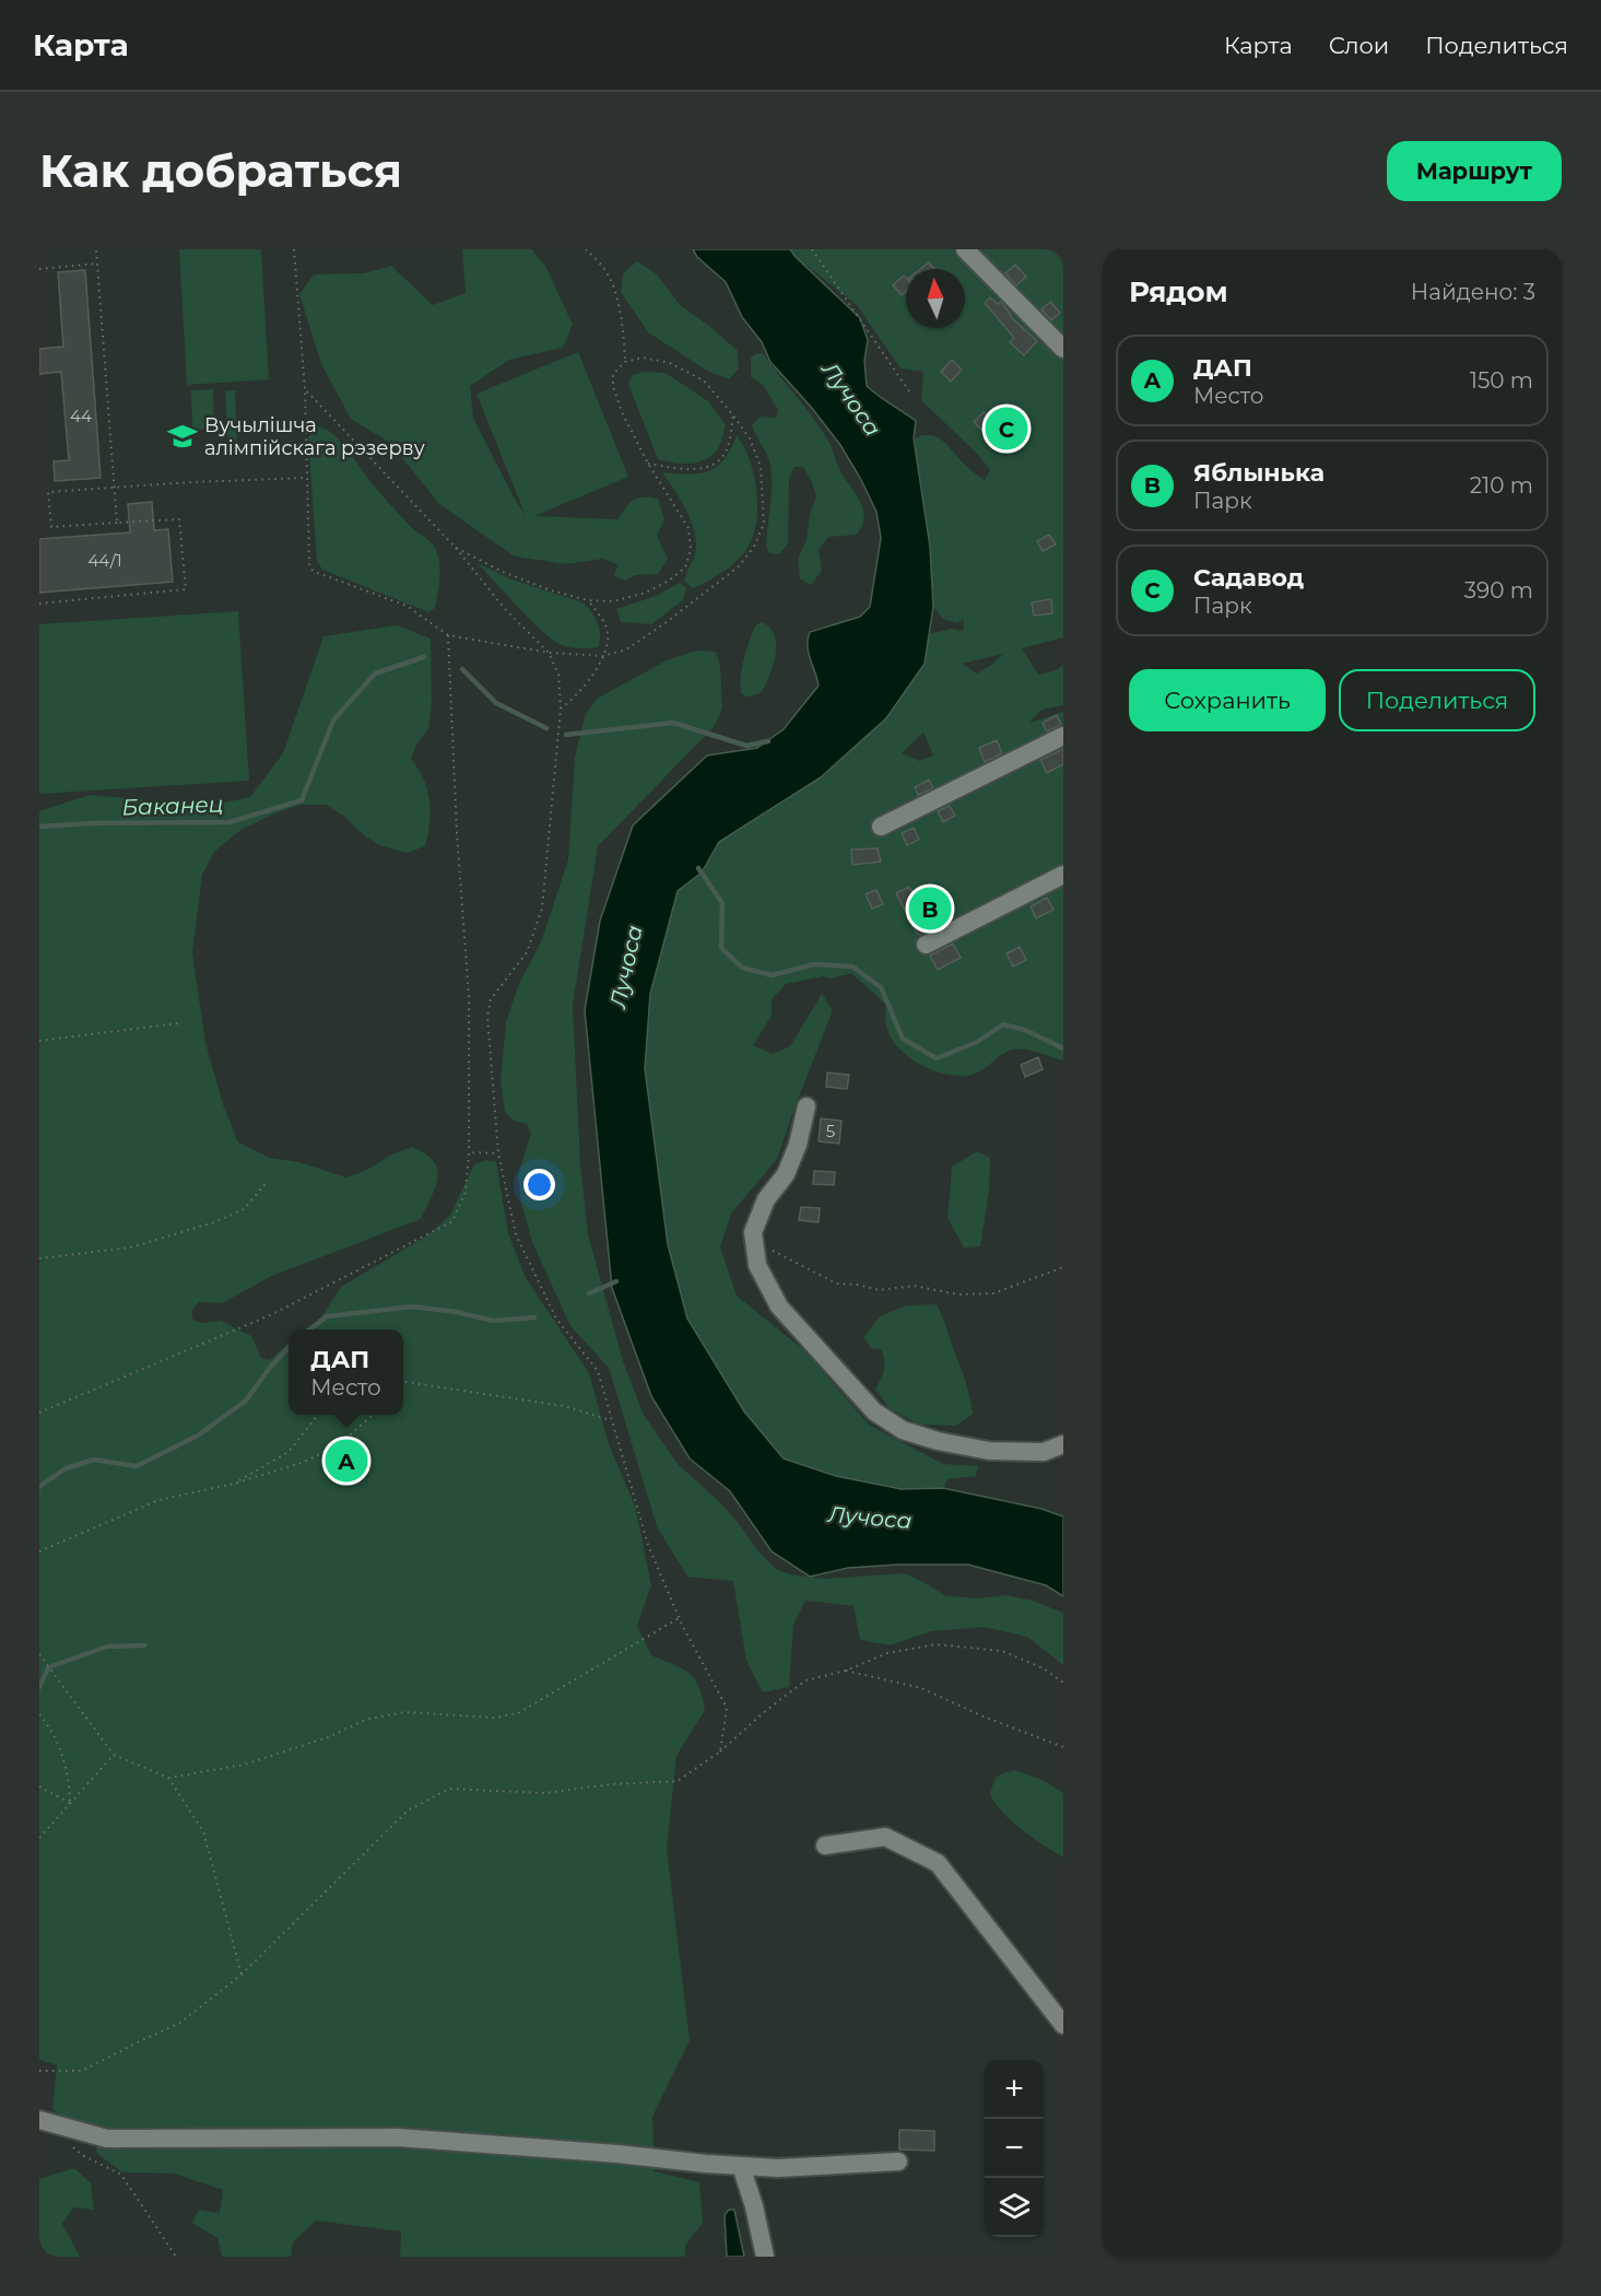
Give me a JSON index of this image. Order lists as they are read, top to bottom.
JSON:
{
  "water": ["Лучоса", "Баканец"],
  "places": {
    "school or university": ["Вучылішча алімпійскага рэзерву"]
  },
  "house_numbers": ["44", "44/1", "5"],
  "north": "top",
  "page": {
    "header": "Карта",
    "nav": ["Карта", "Слои", "Поделиться"],
    "buttons": [
      "Маршрут",
      ["Сохранить", "Поделиться"]
    ],
    "title": "Как добраться",
    "heading": ["Рядом", "Найдено: 3"],
    "list": [
      {
        "mark": "A",
        "name": "ДАП",
        "note": "Место",
        "value": "150 m"
      },
      {
        "mark": "B",
        "name": "Яблынька",
        "note": "Парк",
        "value": "210 m"
      },
      {
        "mark": "C",
        "name": "Садавод",
        "note": "Парк",
        "value": "390 m"
      }
    ],
    "pins": ["C", "B", "A"],
    "popup": ["ДАП", "Место"],
    "map_buttons": ["+", "−"]
  }
}
